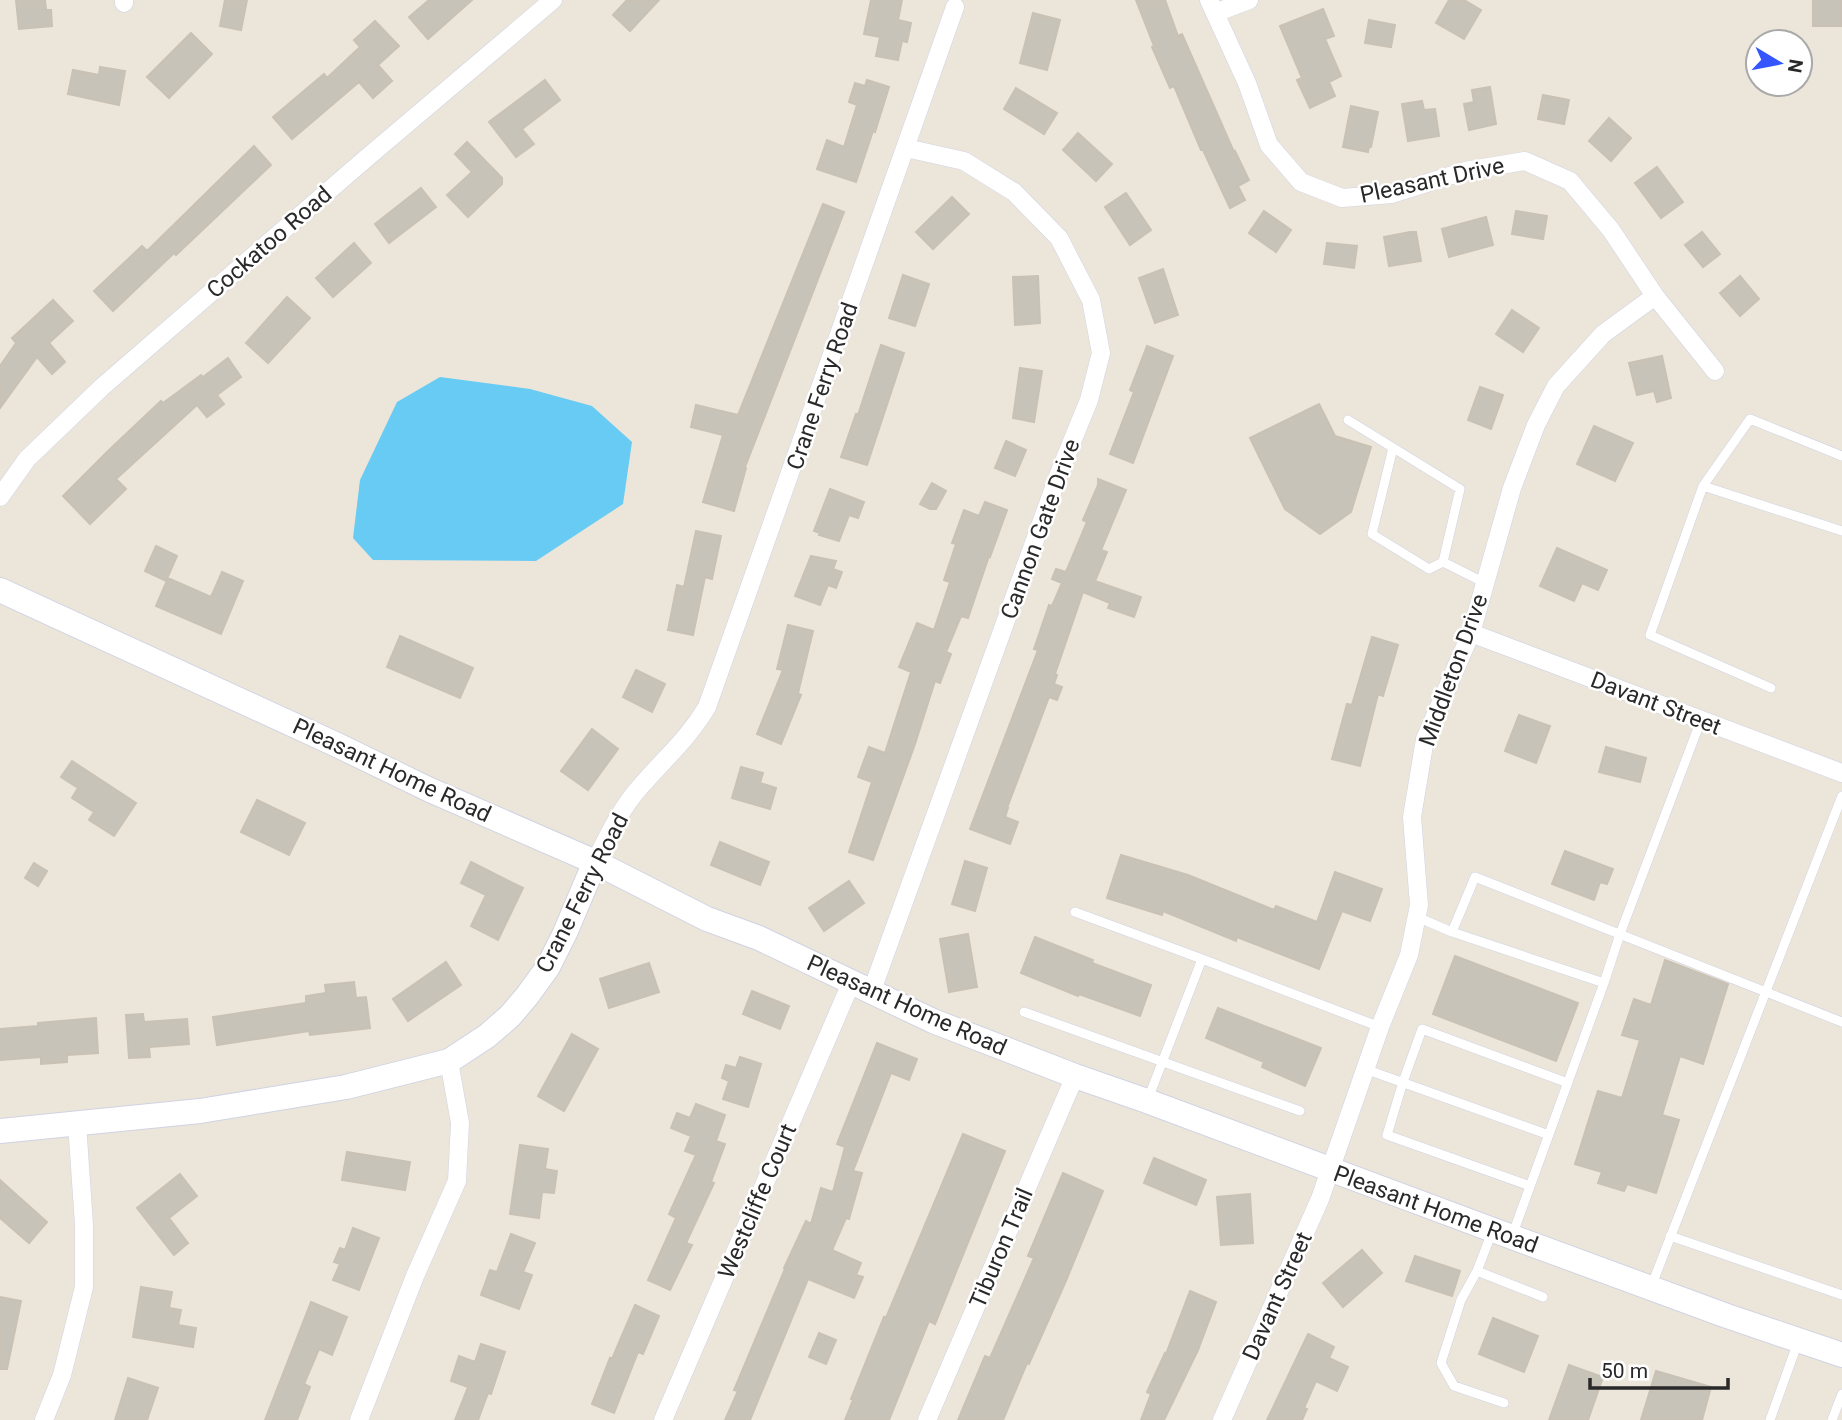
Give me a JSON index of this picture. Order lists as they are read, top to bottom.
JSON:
{
  "streets": {
    "main road": ["Crane Ferry Road", "Pleasant Home Road"],
    "street": [
      "Pleasant Drive",
      "Cockatoo Road",
      "Cannon Gate Drive",
      "Middleton Drive",
      "Davant Street",
      "Westcliffe Court",
      "Tiburon Trail"
    ]
  },
  "crossings": [
    ["Pleasant Drive", "Middleton Drive"],
    ["Crane Ferry Road", "Cannon Gate Drive"],
    ["Crane Ferry Road", "Pleasant Home Road"],
    ["Cannon Gate Drive", "Pleasant Home Road"],
    ["Cannon Gate Drive", "Westcliffe Court"],
    ["Middleton Drive", "Davant Street"],
    ["Middleton Drive", "Pleasant Home Road"],
    ["Davant Street", "Pleasant Home Road"],
    ["Pleasant Home Road", "Westcliffe Court"],
    ["Pleasant Home Road", "Tiburon Trail"]
  ],
  "scale_bar": "50 m",
  "north": "right"
}
